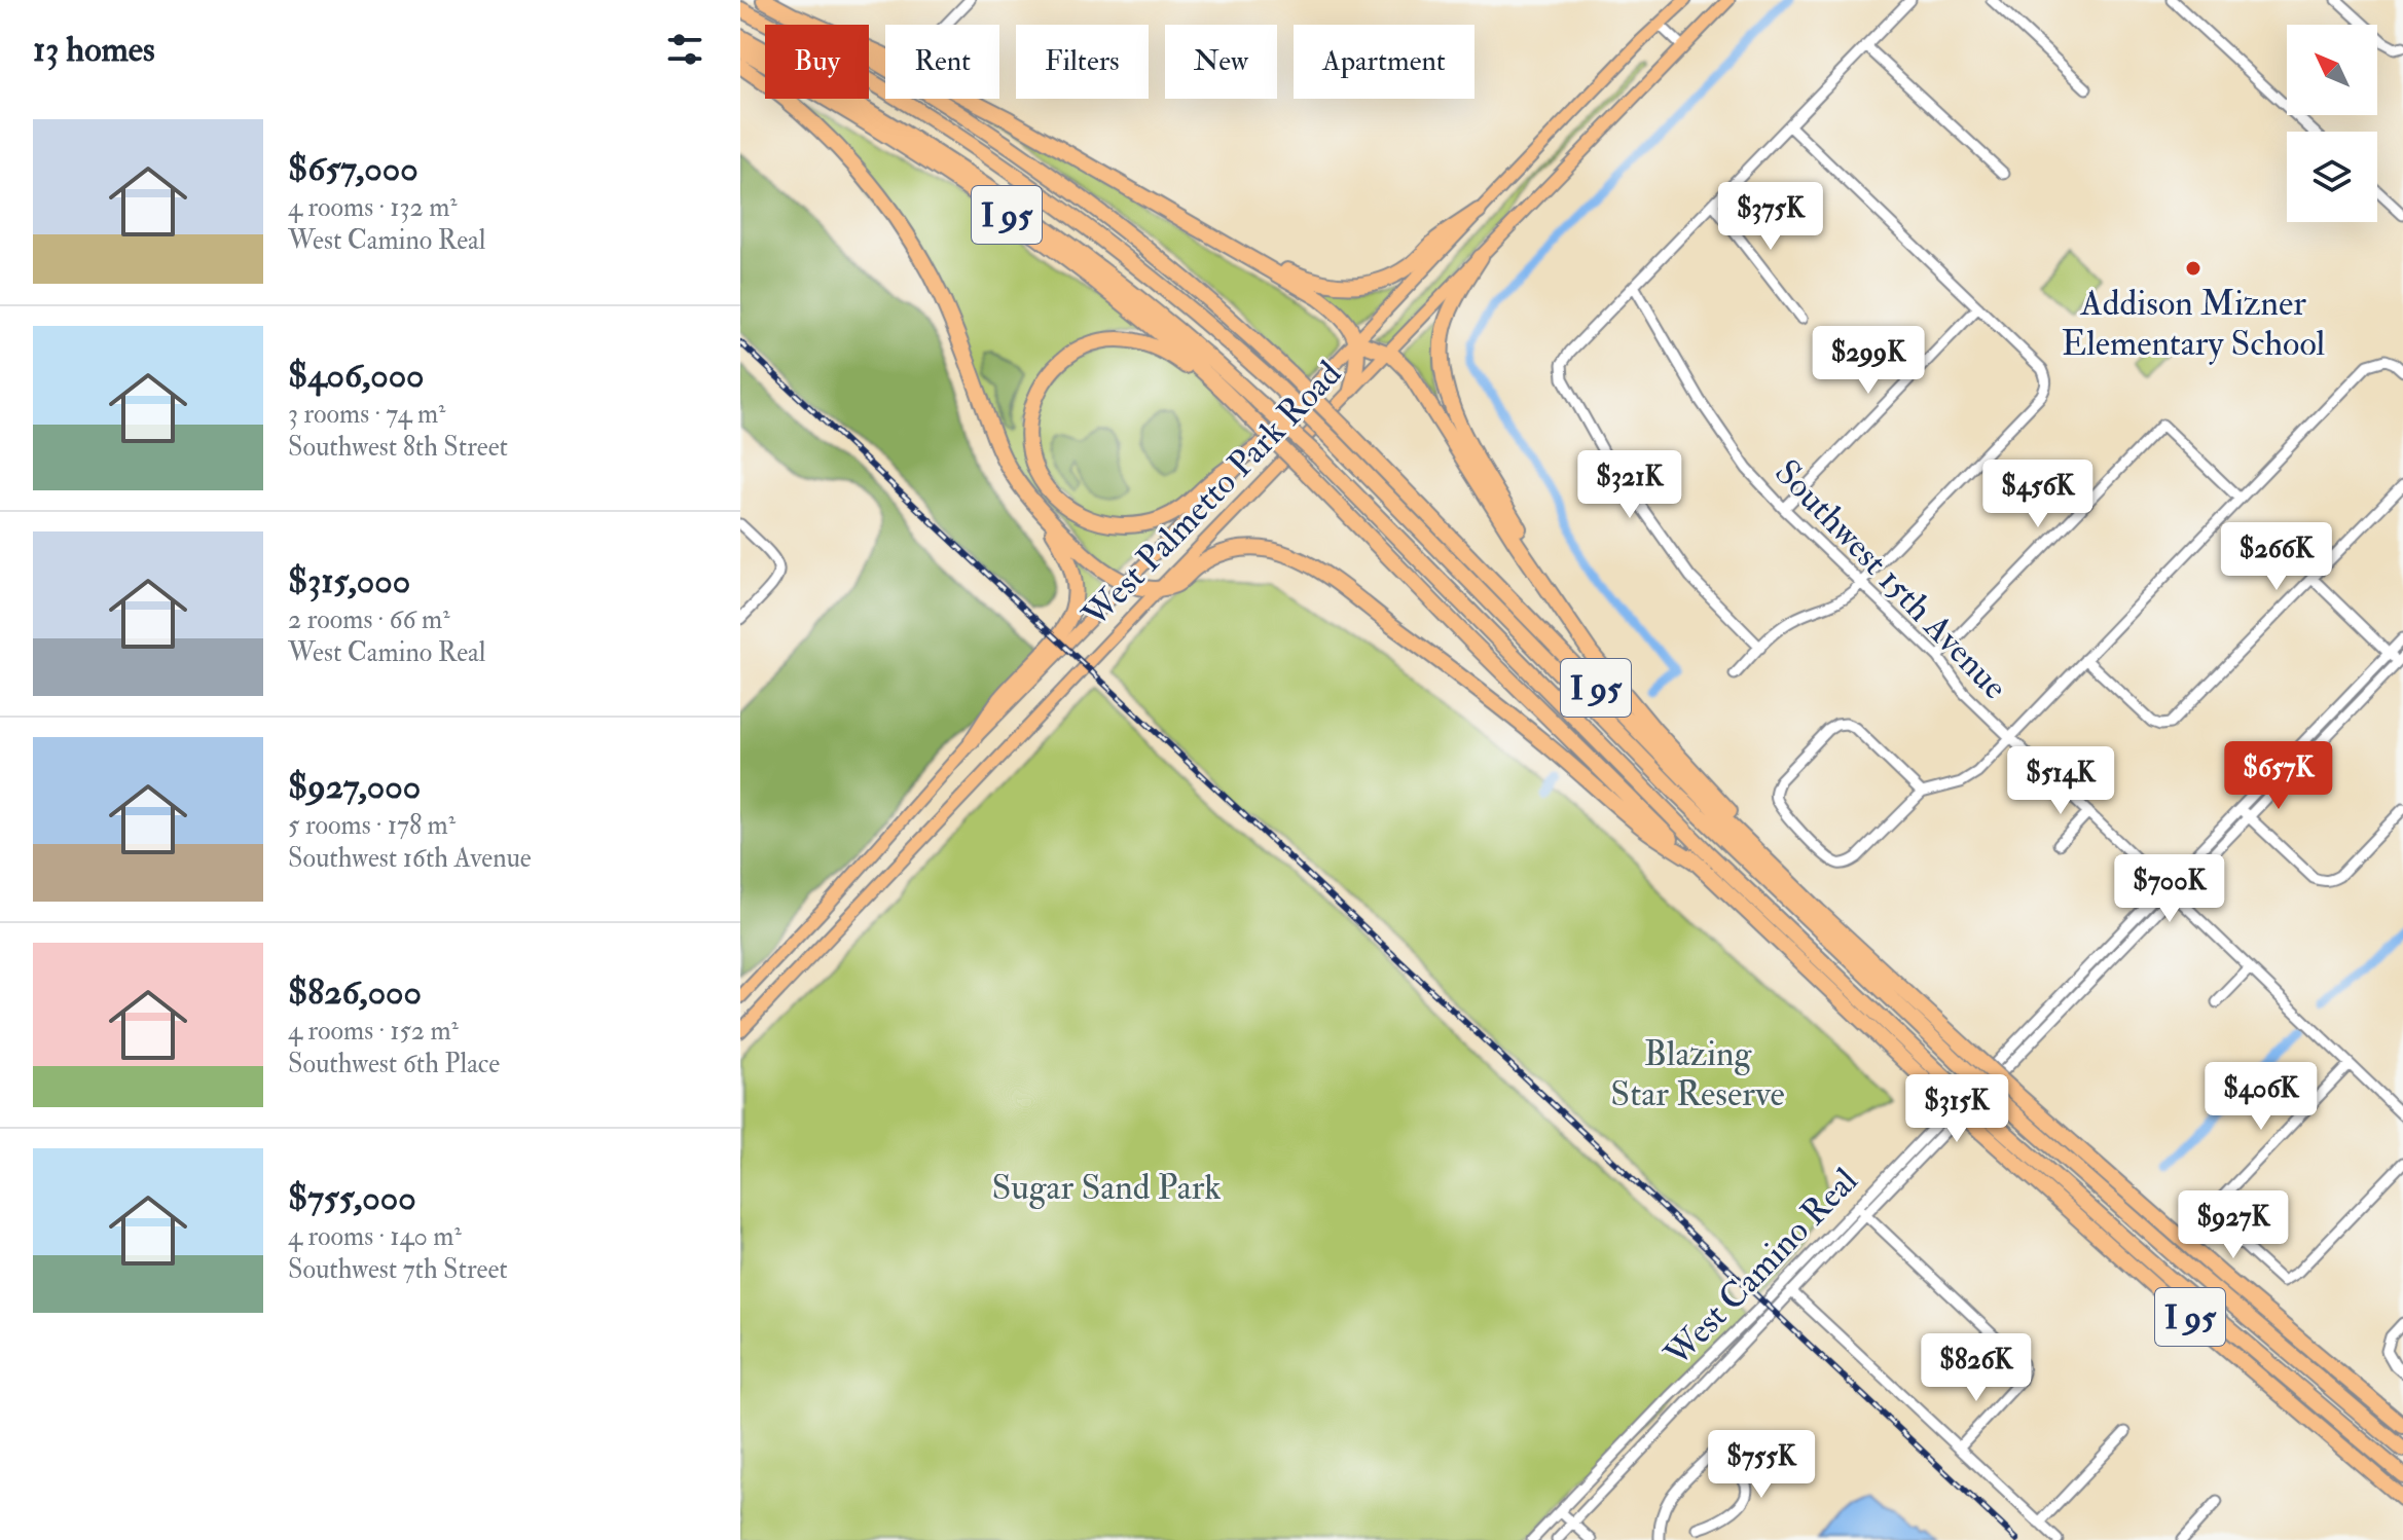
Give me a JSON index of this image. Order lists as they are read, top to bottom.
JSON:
{
  "streets": {
    "highway": ["I 95"],
    "main road": ["West Palmetto Park Road"],
    "street": ["Southwest 15th Avenue", "West Camino Real"]
  },
  "crossings": [
    ["Southwest 15th Avenue", "West Camino Real"]
  ],
  "parks": ["Blazing Star Reserve", "Sugar Sand Park"],
  "places": ["Addison Mizner Elementary School"],
  "north": "top left",
  "page": {
    "heading": "13 homes",
    "chip": [
      "Buy",
      "Rent",
      "Filters",
      "New",
      "Apartment"
    ],
    "list": [
      {
        "name": "$657,000",
        "note": "4 rooms · 132 m² · West Camino Real"
      },
      {
        "name": "$406,000",
        "note": "3 rooms · 74 m² · Southwest 8th Street"
      },
      {
        "name": "$315,000",
        "note": "2 rooms · 66 m² · West Camino Real"
      },
      {
        "name": "$927,000",
        "note": "5 rooms · 178 m² · Southwest 16th Avenue"
      },
      {
        "name": "$826,000",
        "note": "4 rooms · 152 m² · Southwest 6th Place"
      },
      {
        "name": "$755,000",
        "note": "4 rooms · 140 m² · Southwest 7th Street"
      }
    ],
    "price": [
      "$375K",
      "$299K",
      "$321K",
      "$456K",
      "$266K",
      "$657K",
      "$514K",
      "$700K",
      "$406K",
      "$315K",
      "$927K",
      "$826K",
      "$755K"
    ]
  }
}
